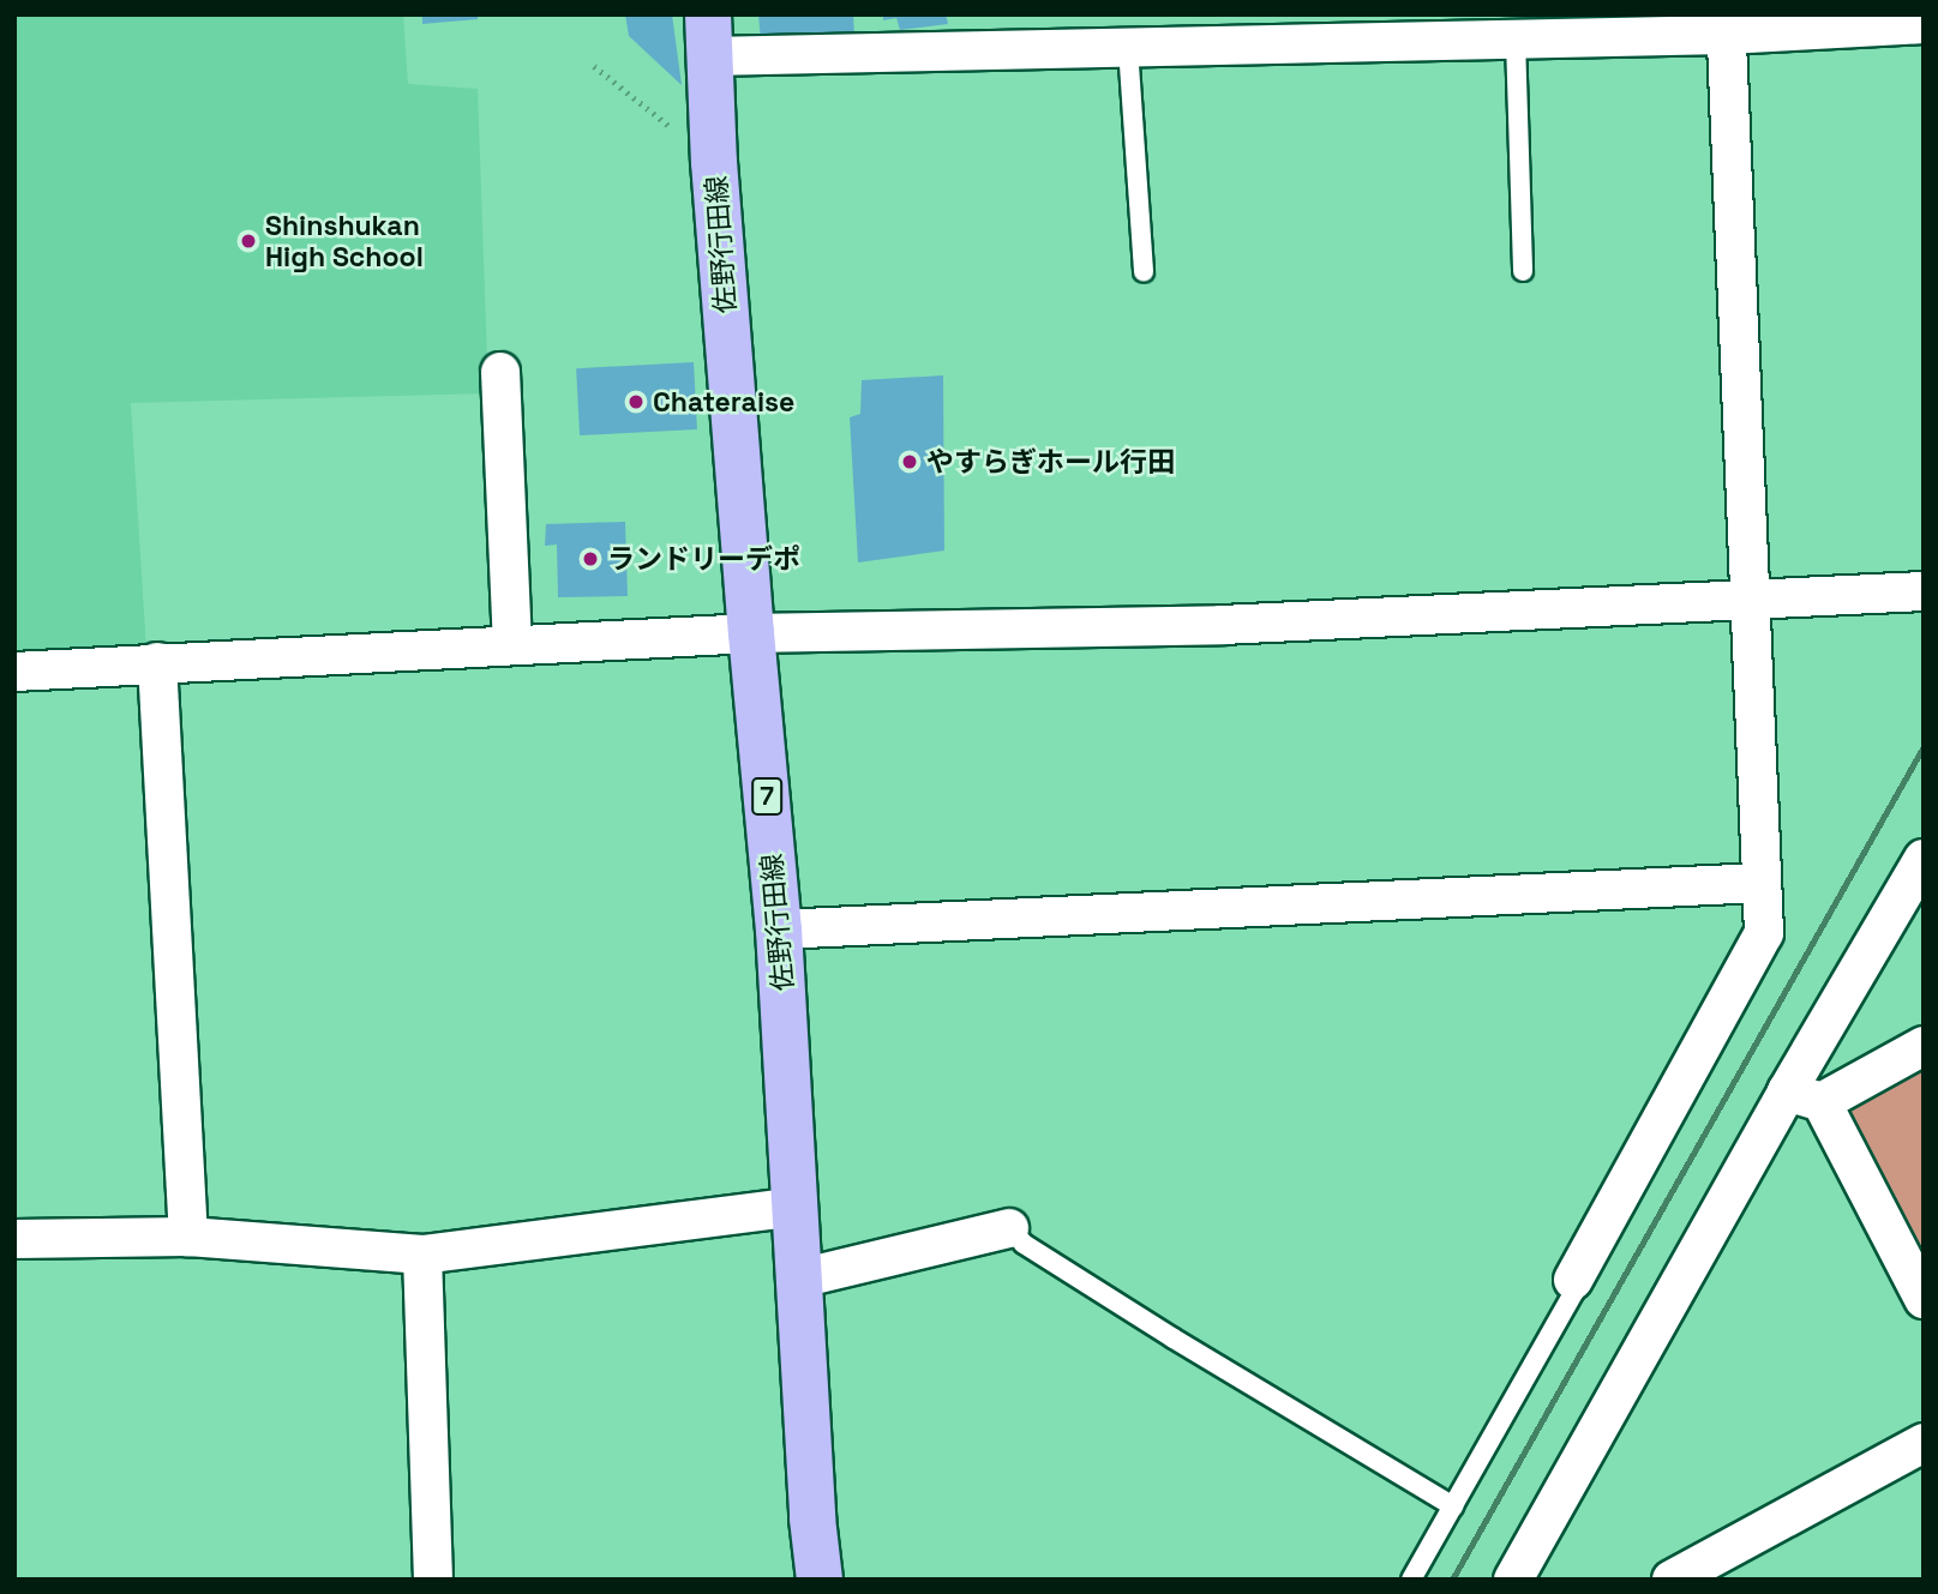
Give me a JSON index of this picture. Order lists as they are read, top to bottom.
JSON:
{
  "streets": {
    "main road": ["佐野行田線", "7"]
  },
  "places": [
    "Shinshukan High School",
    "Chateraise",
    "やすらぎホール行田",
    "ランドリーデポ"
  ]
}
